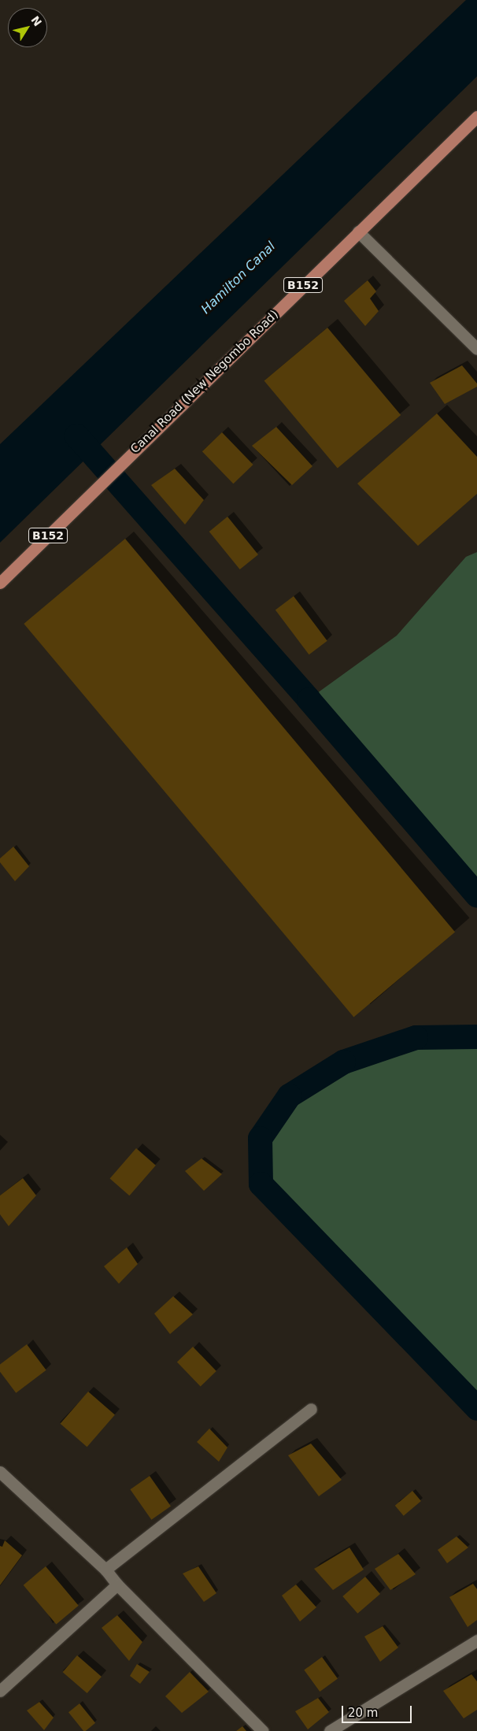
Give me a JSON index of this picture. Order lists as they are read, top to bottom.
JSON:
{
  "streets": {
    "main road": ["B152", "Canal Road (New Negombo Road)"]
  },
  "water": ["Hamilton Canal"],
  "scale_bar": "20 m",
  "north": "top right"
}
